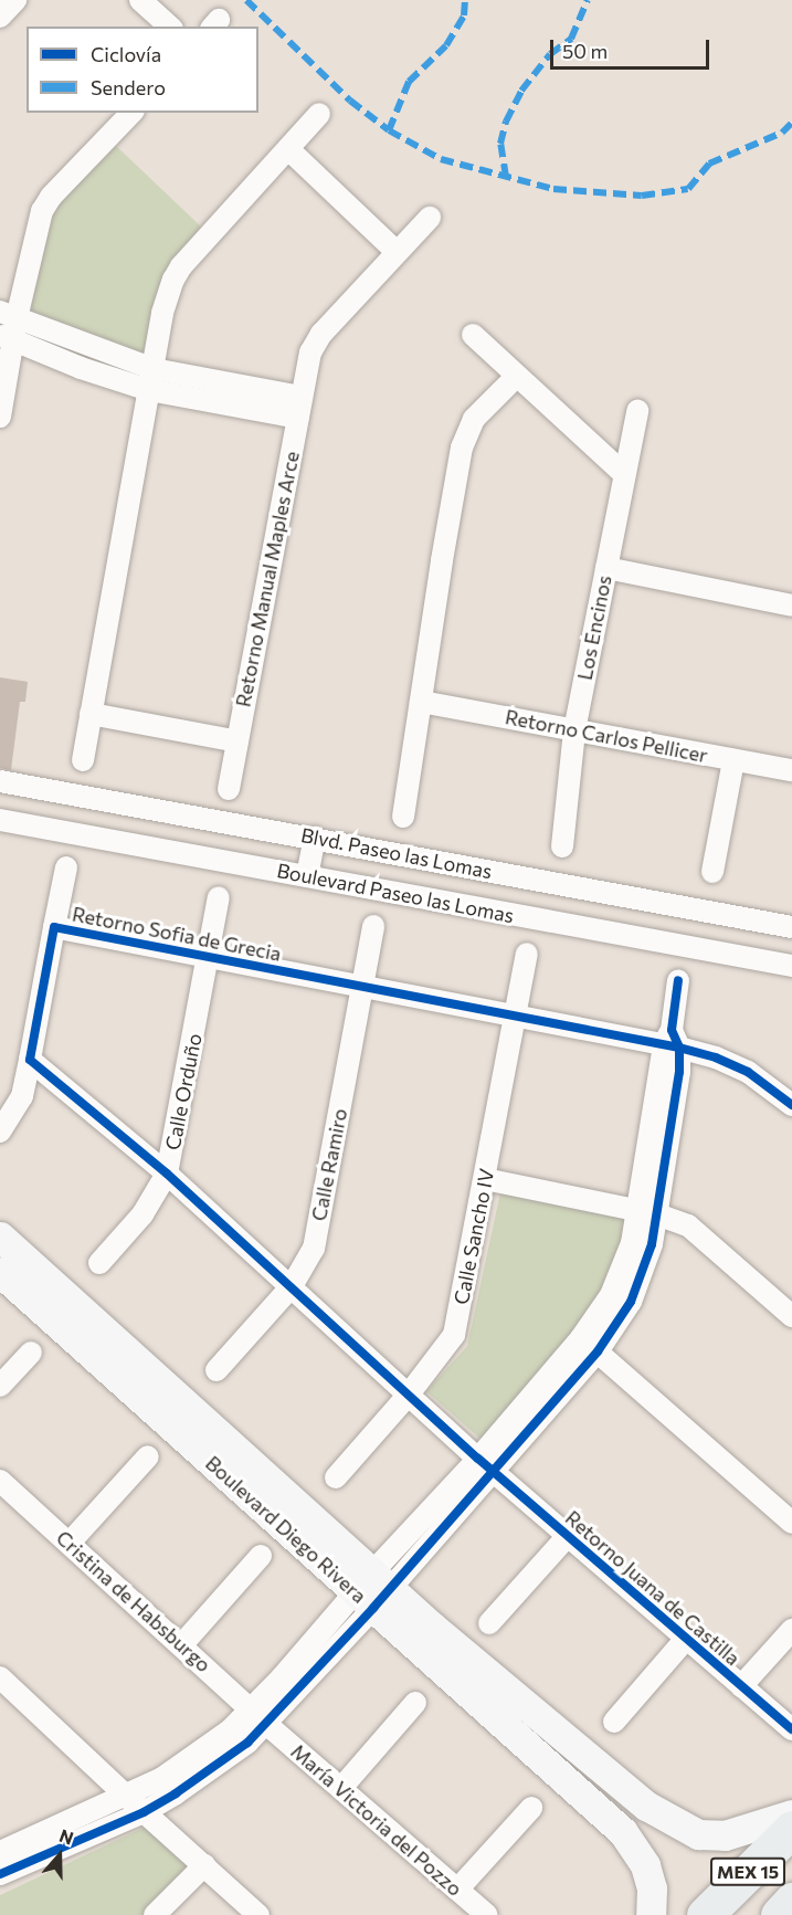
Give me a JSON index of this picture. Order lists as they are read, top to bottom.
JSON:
{
  "streets": {
    "highway": ["MEX 15"],
    "street": [
      "Retorno Manual Maples Arce",
      "Los Encinos",
      "Retorno Carlos Pellicer",
      "Blvd. Paseo las Lomas",
      "Boulevard Paseo las Lomas",
      "Retorno Sofia de Grecia",
      "Calle Orduño",
      "Calle Ramiro",
      "Calle Sancho IV",
      "Boulevard Diego Rivera",
      "Retorno Juana de Castilla",
      "Cristina de Habsburgo",
      "María Victoria del Pozzo"
    ]
  },
  "crossings": [
    ["Los Encinos", "Retorno Carlos Pellicer"],
    ["Retorno Sofia de Grecia", "Calle Orduño"],
    ["Retorno Sofia de Grecia", "Calle Ramiro"],
    ["Retorno Sofia de Grecia", "Calle Sancho IV"],
    ["Cristina de Habsburgo", "María Victoria del Pozzo"]
  ],
  "legend": ["Ciclovía", "Sendero"],
  "scale_bar": "50 m",
  "north": "top"
}
